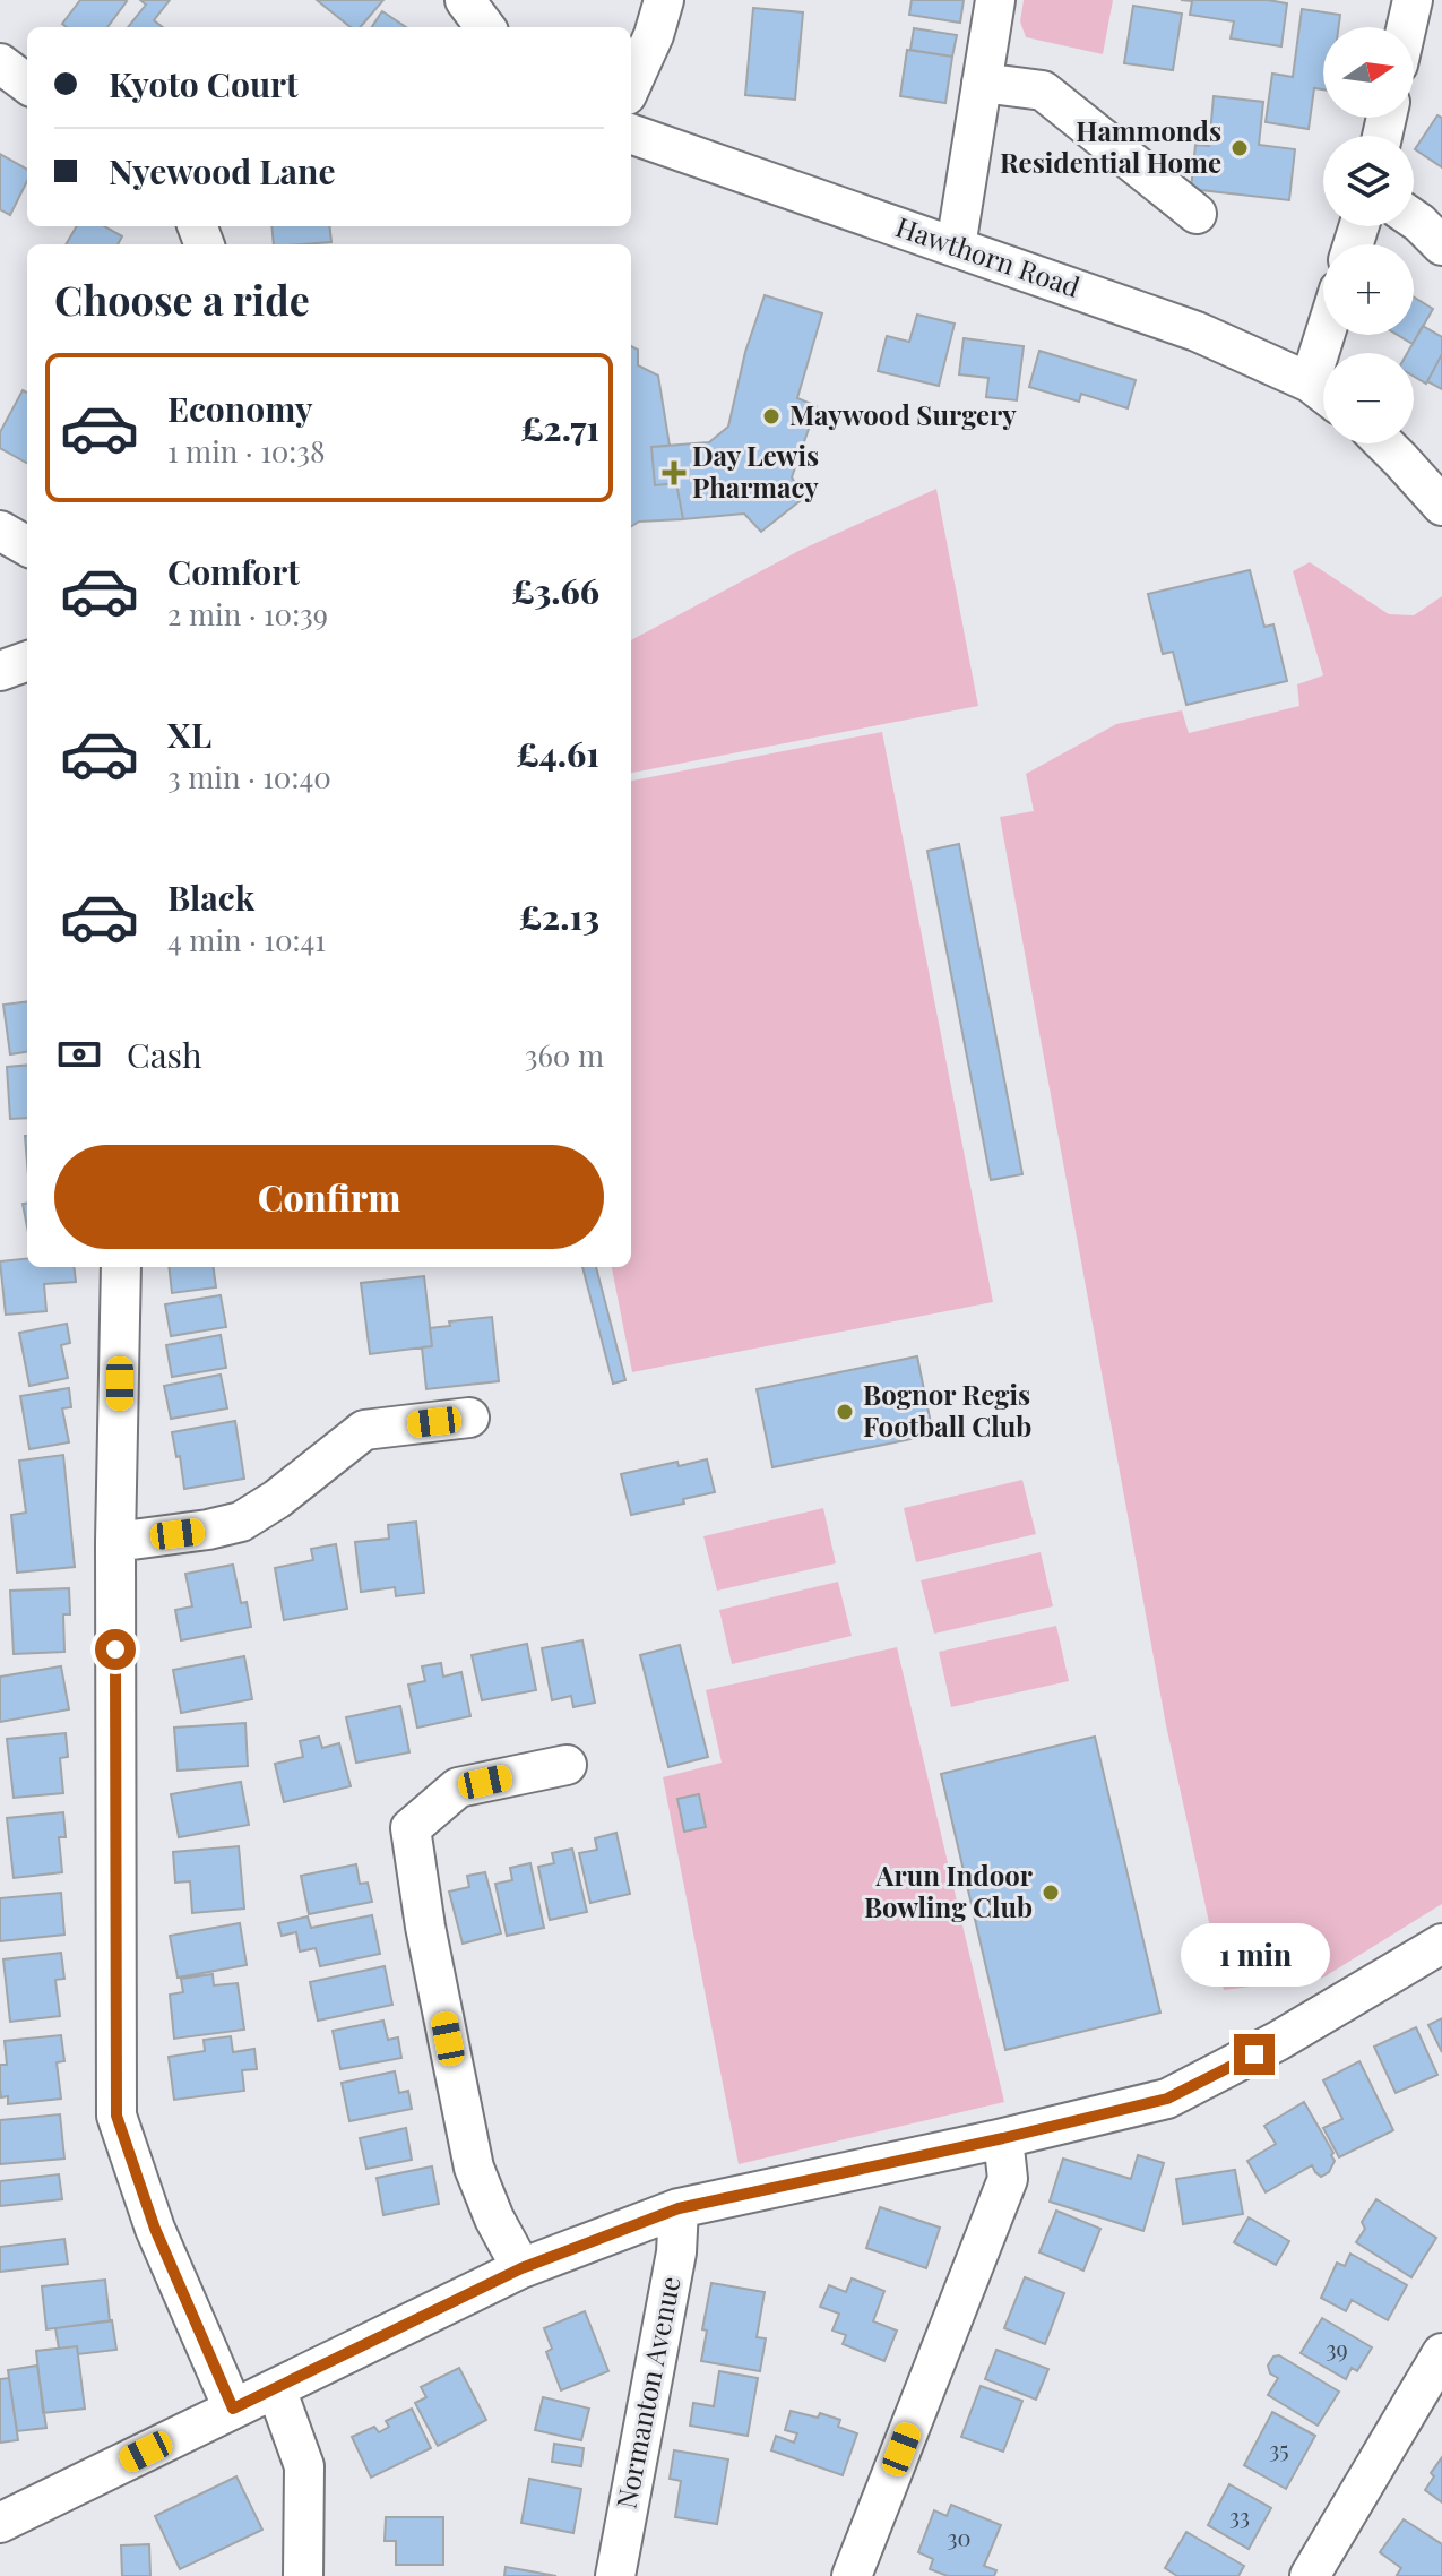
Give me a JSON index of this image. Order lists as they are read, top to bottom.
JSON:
{
  "streets": {
    "street": ["Hawthorn Road", "Normanton Avenue"]
  },
  "places": {
    "other": [
      "Hammonds Residential Home",
      "Maywood Surgery",
      "Bognor Regis Football Club",
      "Arun Indoor Bowling Club"
    ],
    "health": ["Day Lewis Pharmacy"]
  },
  "house_numbers": [
    "39",
    "35",
    "33",
    "30"
  ],
  "north": "right",
  "page": {
    "map_buttons": ["+", "−"],
    "banner": ["Kyoto Court", "Nyewood Lane"],
    "heading": "Choose a ride",
    "list": [
      {
        "name": "Economy",
        "note": "1 min · 10:38",
        "value": "£2.71"
      },
      {
        "name": "Comfort",
        "note": "2 min · 10:39",
        "value": "£3.66"
      },
      {
        "name": "XL",
        "note": "3 min · 10:40",
        "value": "£4.61"
      },
      {
        "name": "Black",
        "note": "4 min · 10:41",
        "value": "£2.13"
      }
    ],
    "pay": ["Cash", "360 m"],
    "buttons": "Confirm",
    "bubble": "1 min"
  }
}
